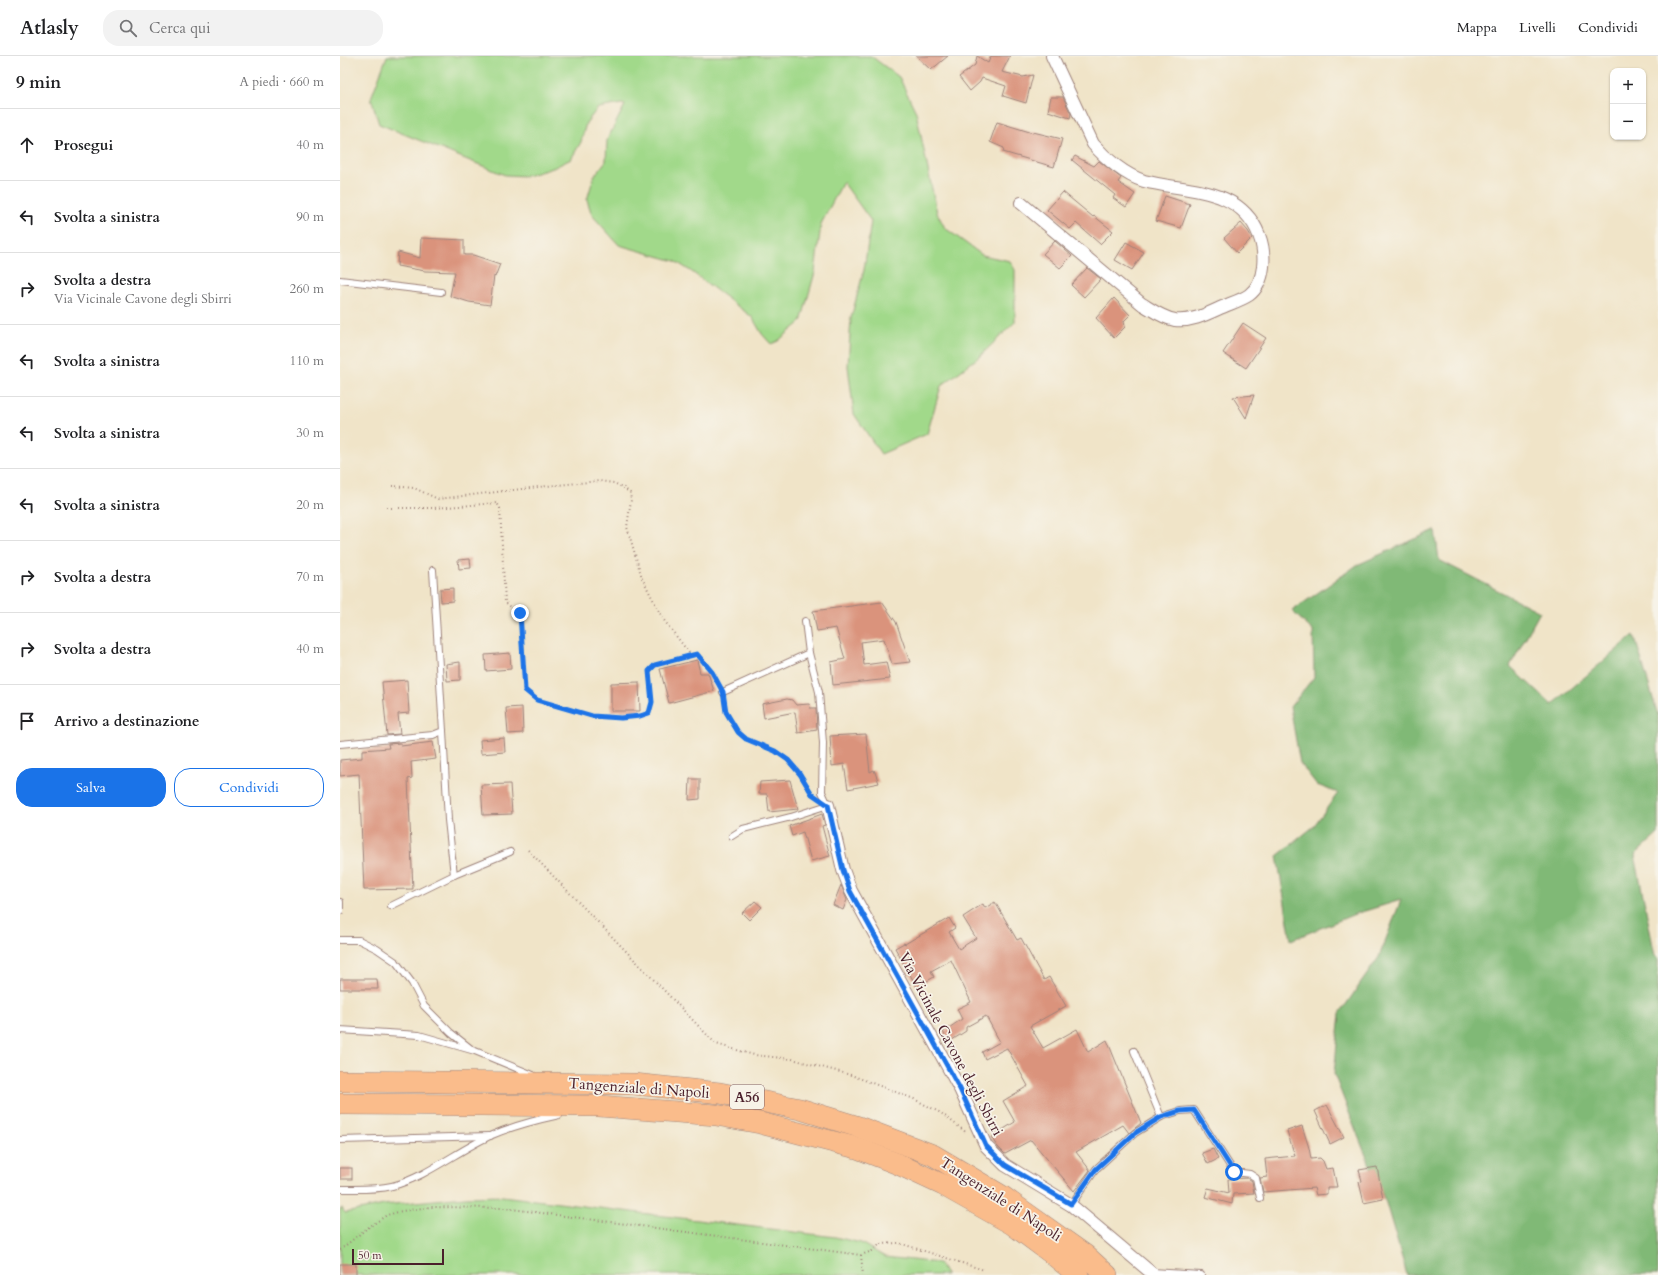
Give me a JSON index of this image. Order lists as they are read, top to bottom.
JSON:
{
  "streets": {
    "highway": ["Tangenziale di Napoli", "A56"],
    "street": ["Via Vicinale Cavone degli Sbirri"]
  },
  "scale_bar": "50 m",
  "page": {
    "header": "Atlasly",
    "search": "Cerca qui",
    "nav": ["Mappa", "Livelli", "Condividi"],
    "heading": ["9 min", "A piedi · 660 m"],
    "map_buttons": ["+", "−"],
    "list": [
      ["Prosegui", "40 m"],
      ["Svolta a sinistra", "90 m"],
      ["Svolta a destra", "Via Vicinale Cavone degli Sbirri", "260 m"],
      ["Svolta a sinistra", "110 m"],
      ["Svolta a sinistra", "30 m"],
      ["Svolta a sinistra", "20 m"],
      ["Svolta a destra", "70 m"],
      ["Svolta a destra", "40 m"],
      "Arrivo a destinazione"
    ],
    "buttons": ["Salva", "Condividi"],
    "scale": "50 m"
  }
}
